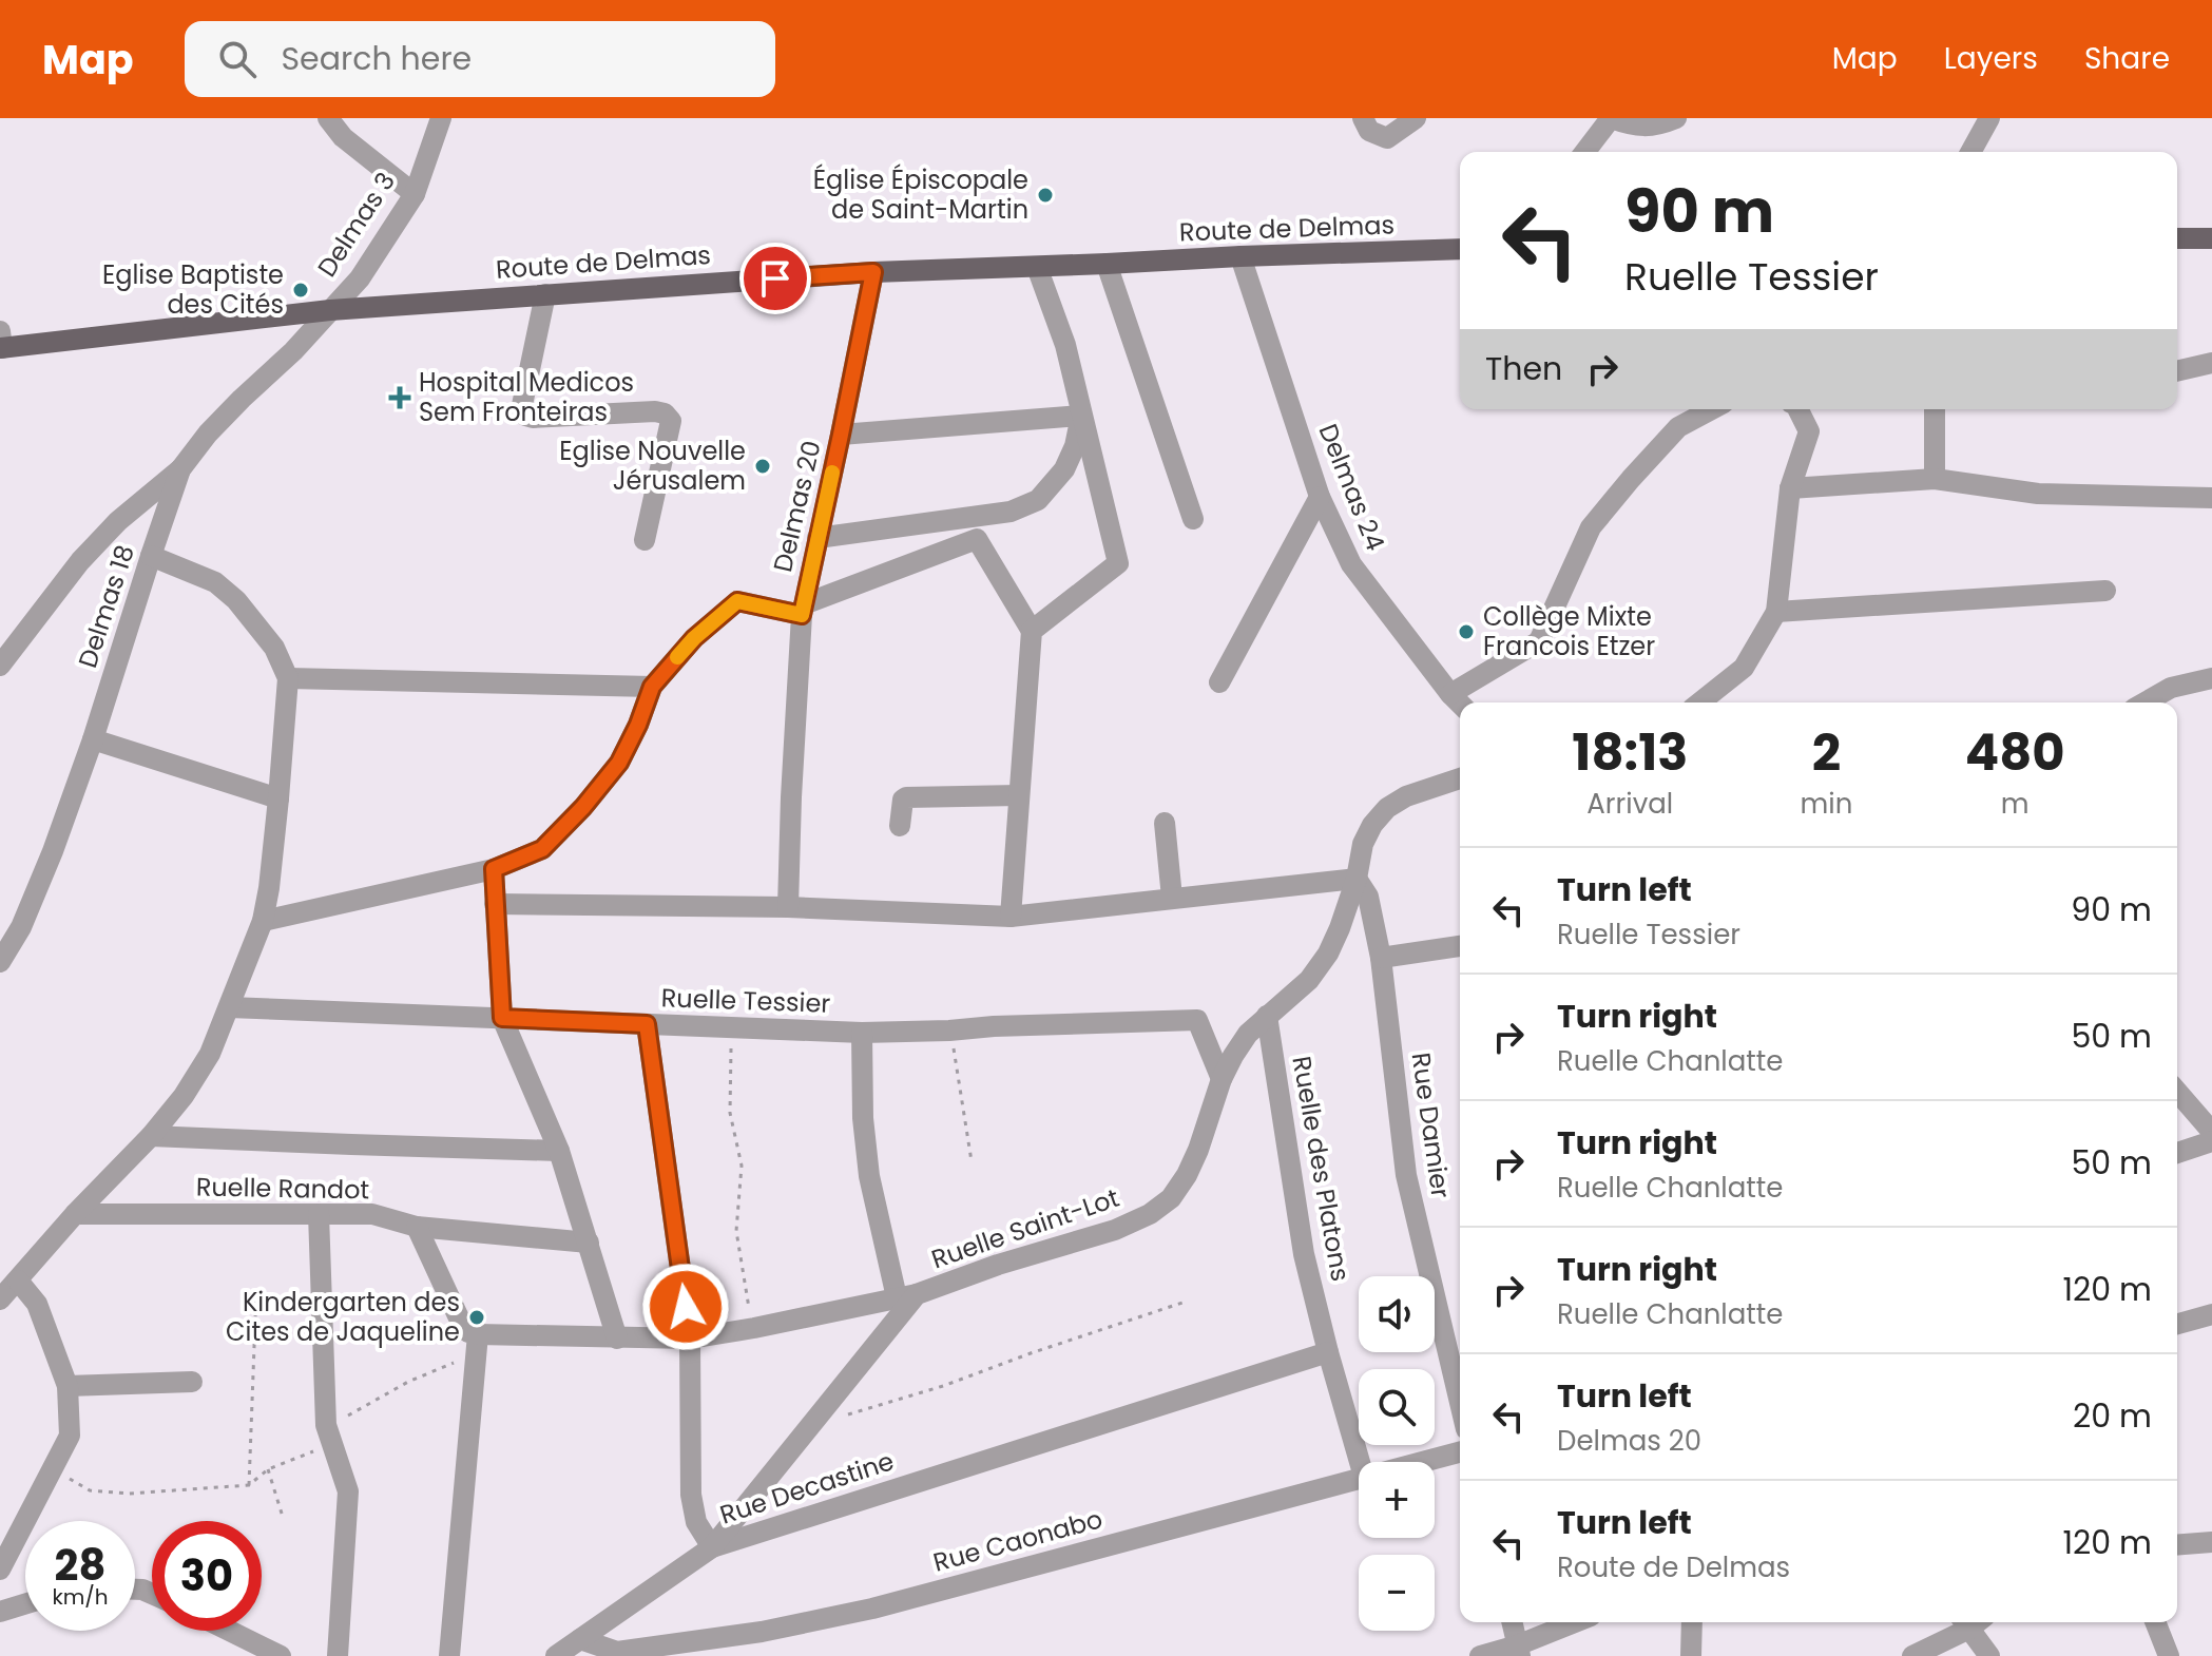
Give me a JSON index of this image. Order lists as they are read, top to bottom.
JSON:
{
  "streets": {
    "main road": ["Route de Delmas"],
    "street": [
      "Delmas 3",
      "Delmas 24",
      "Delmas 20",
      "Delmas 18",
      "Ruelle Tessier",
      "Rue Damier",
      "Ruelle des Platons",
      "Ruelle Randot",
      "Ruelle Saint-Lot",
      "Rue Decastine",
      "Rue Caonabo"
    ]
  },
  "crossings": [
    ["Delmas 3", "Route de Delmas"],
    ["Delmas 3", "Delmas 18"],
    ["Route de Delmas", "Delmas 24"],
    ["Route de Delmas", "Delmas 20"],
    ["Route de Delmas", "Delmas 18"],
    ["Ruelle Tessier", "Ruelle Saint-Lot"],
    ["Ruelle Tessier", "Rue Decastine"],
    ["Rue Damier", "Ruelle Saint-Lot"],
    ["Ruelle des Platons", "Ruelle Saint-Lot"],
    ["Ruelle des Platons", "Rue Decastine"],
    ["Ruelle Saint-Lot", "Rue Decastine"],
    ["Ruelle Saint-Lot", "Rue Caonabo"]
  ],
  "places": {
    "other": [
      "Église Épiscopale de Saint-Martin",
      "Eglise Baptiste des Cités",
      "Eglise Nouvelle Jérusalem",
      "Collège Mixte Francois Etzer",
      "Kindergarten des Cites de Jaqueline"
    ],
    "health": ["Hospital Medicos Sem Fronteiras"]
  },
  "page": {
    "header": "Map",
    "search": "Search here",
    "nav": ["Map", "Layers", "Share"],
    "turn": ["90 m", "Ruelle Tessier"],
    "then": "Then",
    "eta": [
      "18:13",
      "Arrival",
      "2",
      "min",
      "480",
      "m"
    ],
    "list": [
      {
        "name": "Turn left",
        "note": "Ruelle Tessier",
        "value": "90 m"
      },
      {
        "name": "Turn right",
        "note": "Ruelle Chanlatte",
        "value": "50 m"
      },
      {
        "name": "Turn right",
        "note": "Ruelle Chanlatte",
        "value": "50 m"
      },
      {
        "name": "Turn right",
        "note": "Ruelle Chanlatte",
        "value": "120 m"
      },
      {
        "name": "Turn left",
        "note": "Delmas 20",
        "value": "20 m"
      },
      {
        "name": "Turn left",
        "note": "Route de Delmas",
        "value": "120 m"
      }
    ],
    "map_buttons": ["+", "−"],
    "speed": "28 km/h",
    "limit": "30"
  }
}
